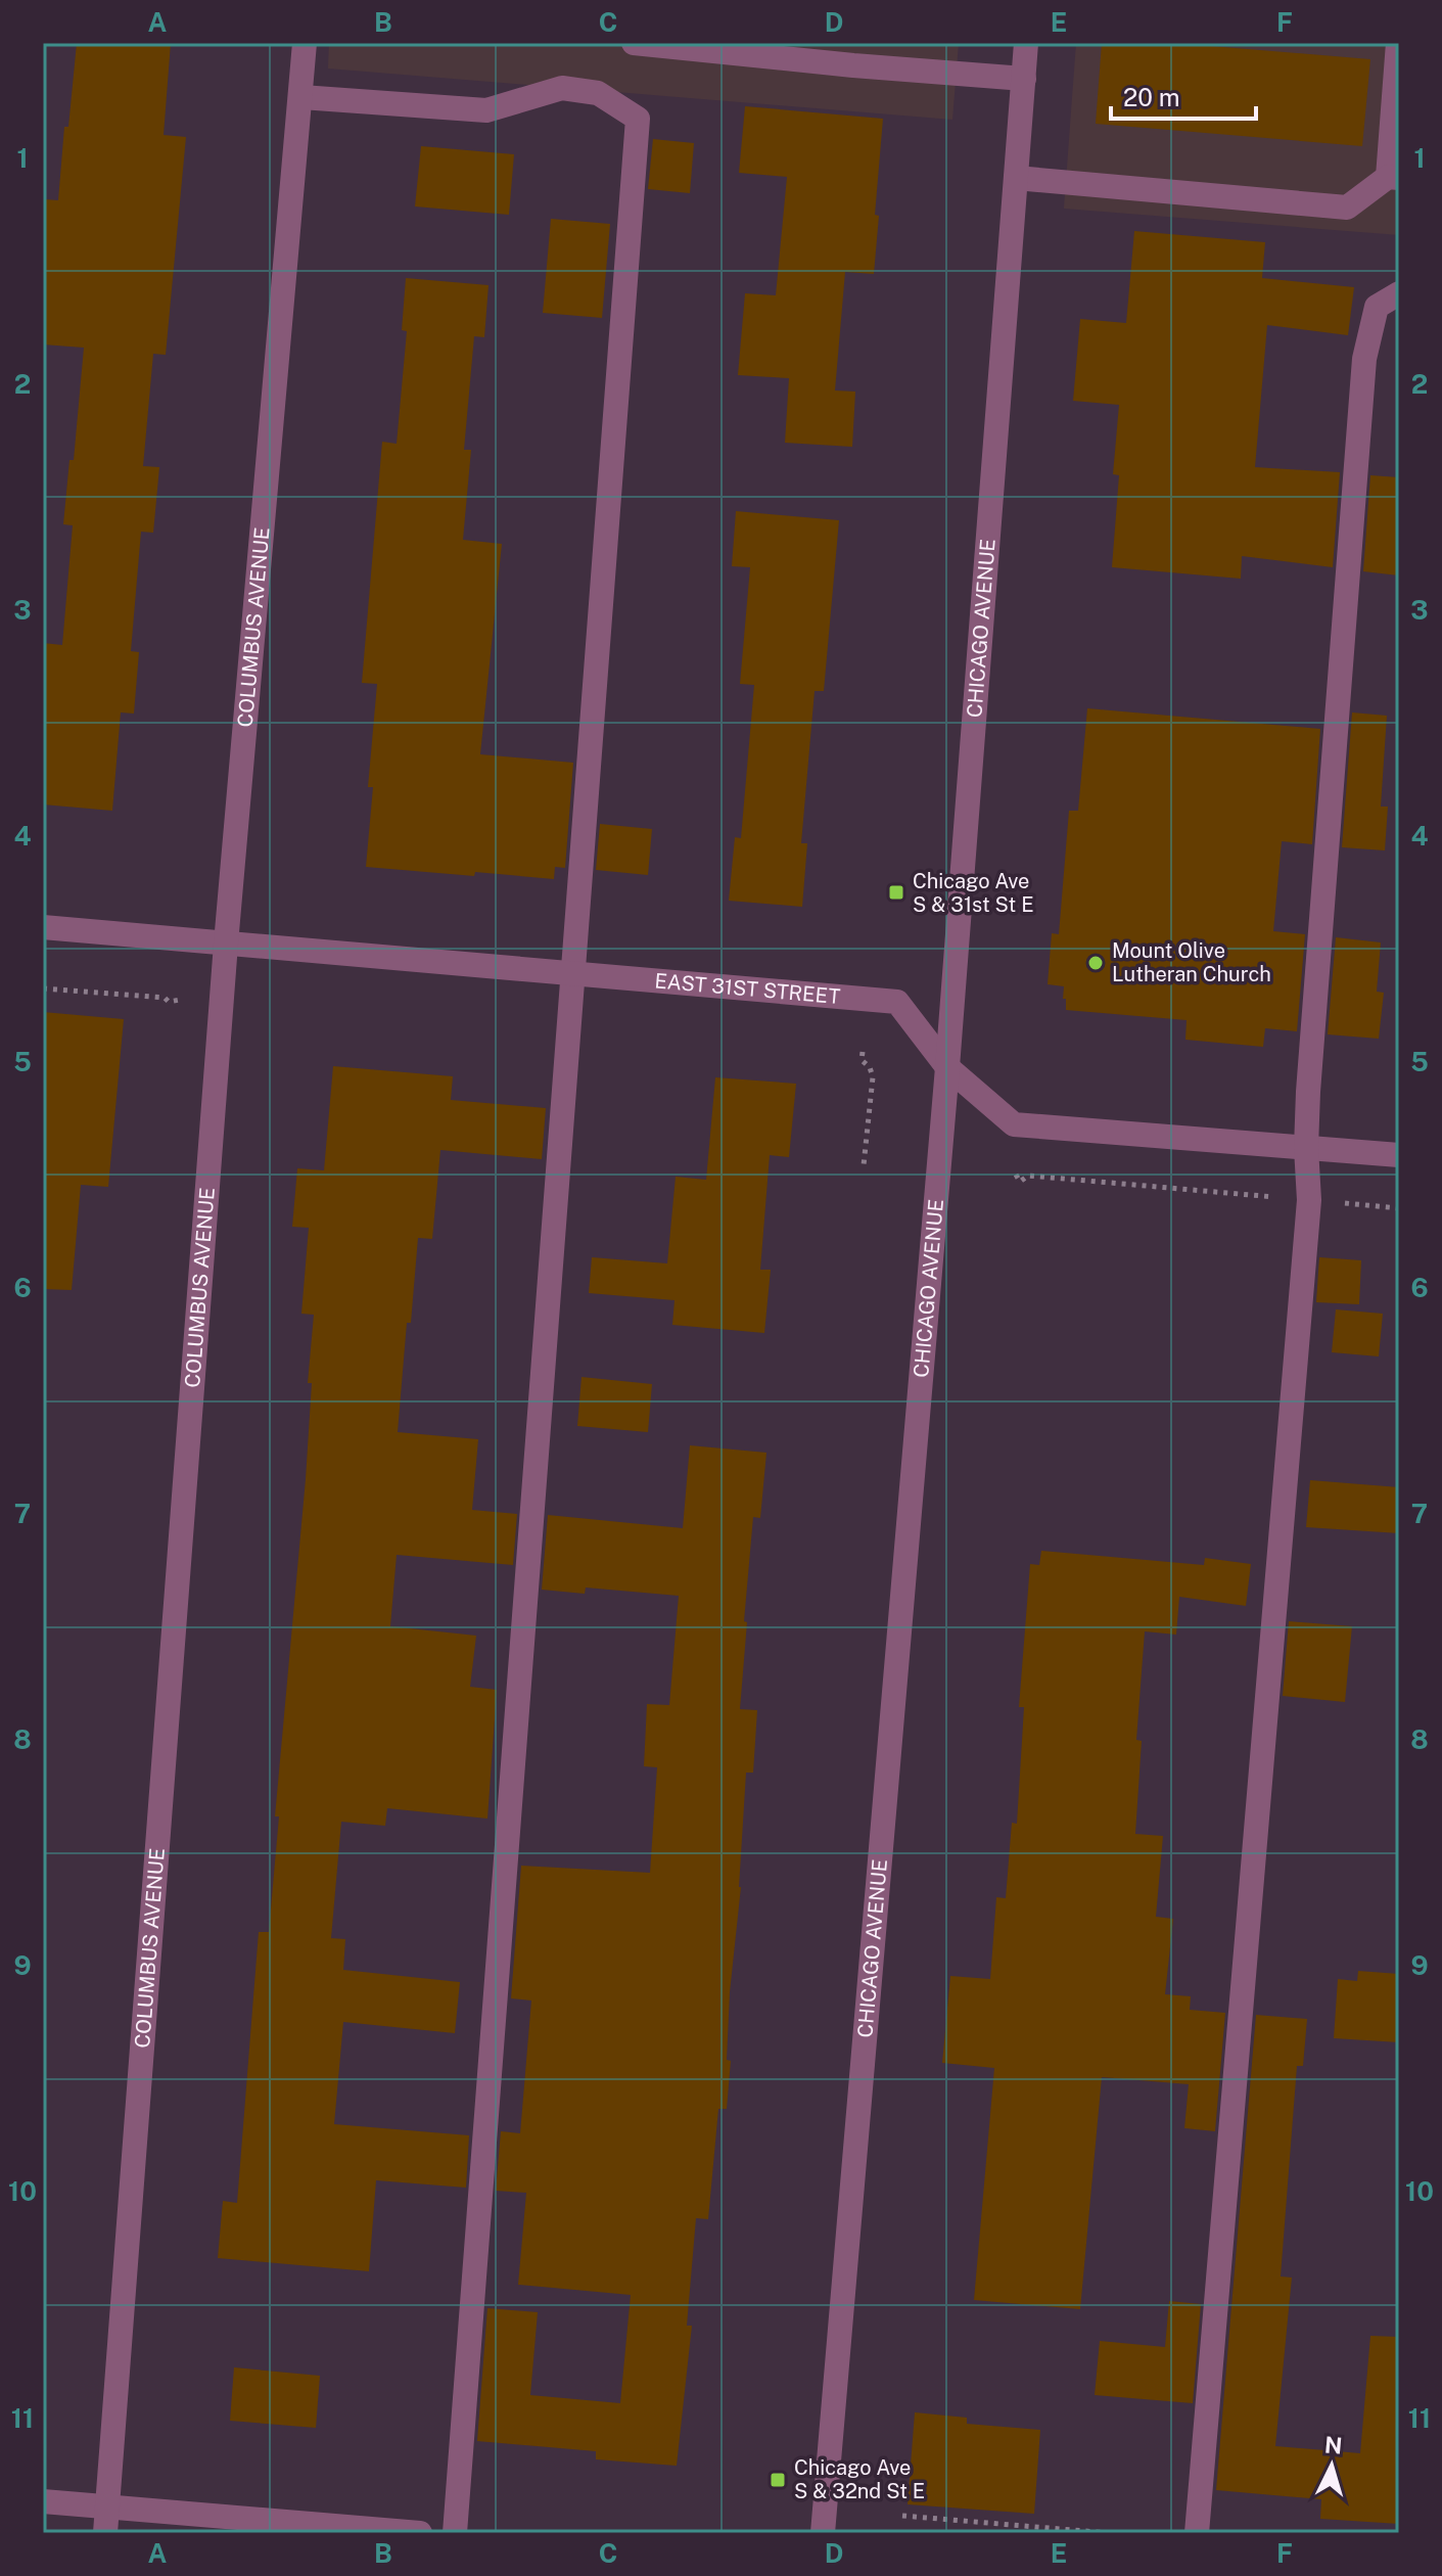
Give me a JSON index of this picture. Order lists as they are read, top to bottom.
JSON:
{
  "streets": {
    "street": ["COLUMBUS AVENUE", "CHICAGO AVENUE", "EAST 31ST STREET"]
  },
  "crossings": [
    ["COLUMBUS AVENUE", "EAST 31ST STREET"],
    ["CHICAGO AVENUE", "EAST 31ST STREET"]
  ],
  "places": {
    "transit": ["Chicago Ave S & 31st St E", "Chicago Ave S & 32nd St E"],
    "other": ["Mount Olive Lutheran Church"]
  },
  "scale_bar": "20 m",
  "north": "top",
  "grid": {
    "columns": [
      "A",
      "B",
      "C",
      "D",
      "E",
      "F"
    ],
    "rows": [
      "1",
      "2",
      "3",
      "4",
      "5",
      "6",
      "7",
      "8",
      "9",
      "10",
      "11"
    ]
  }
}
